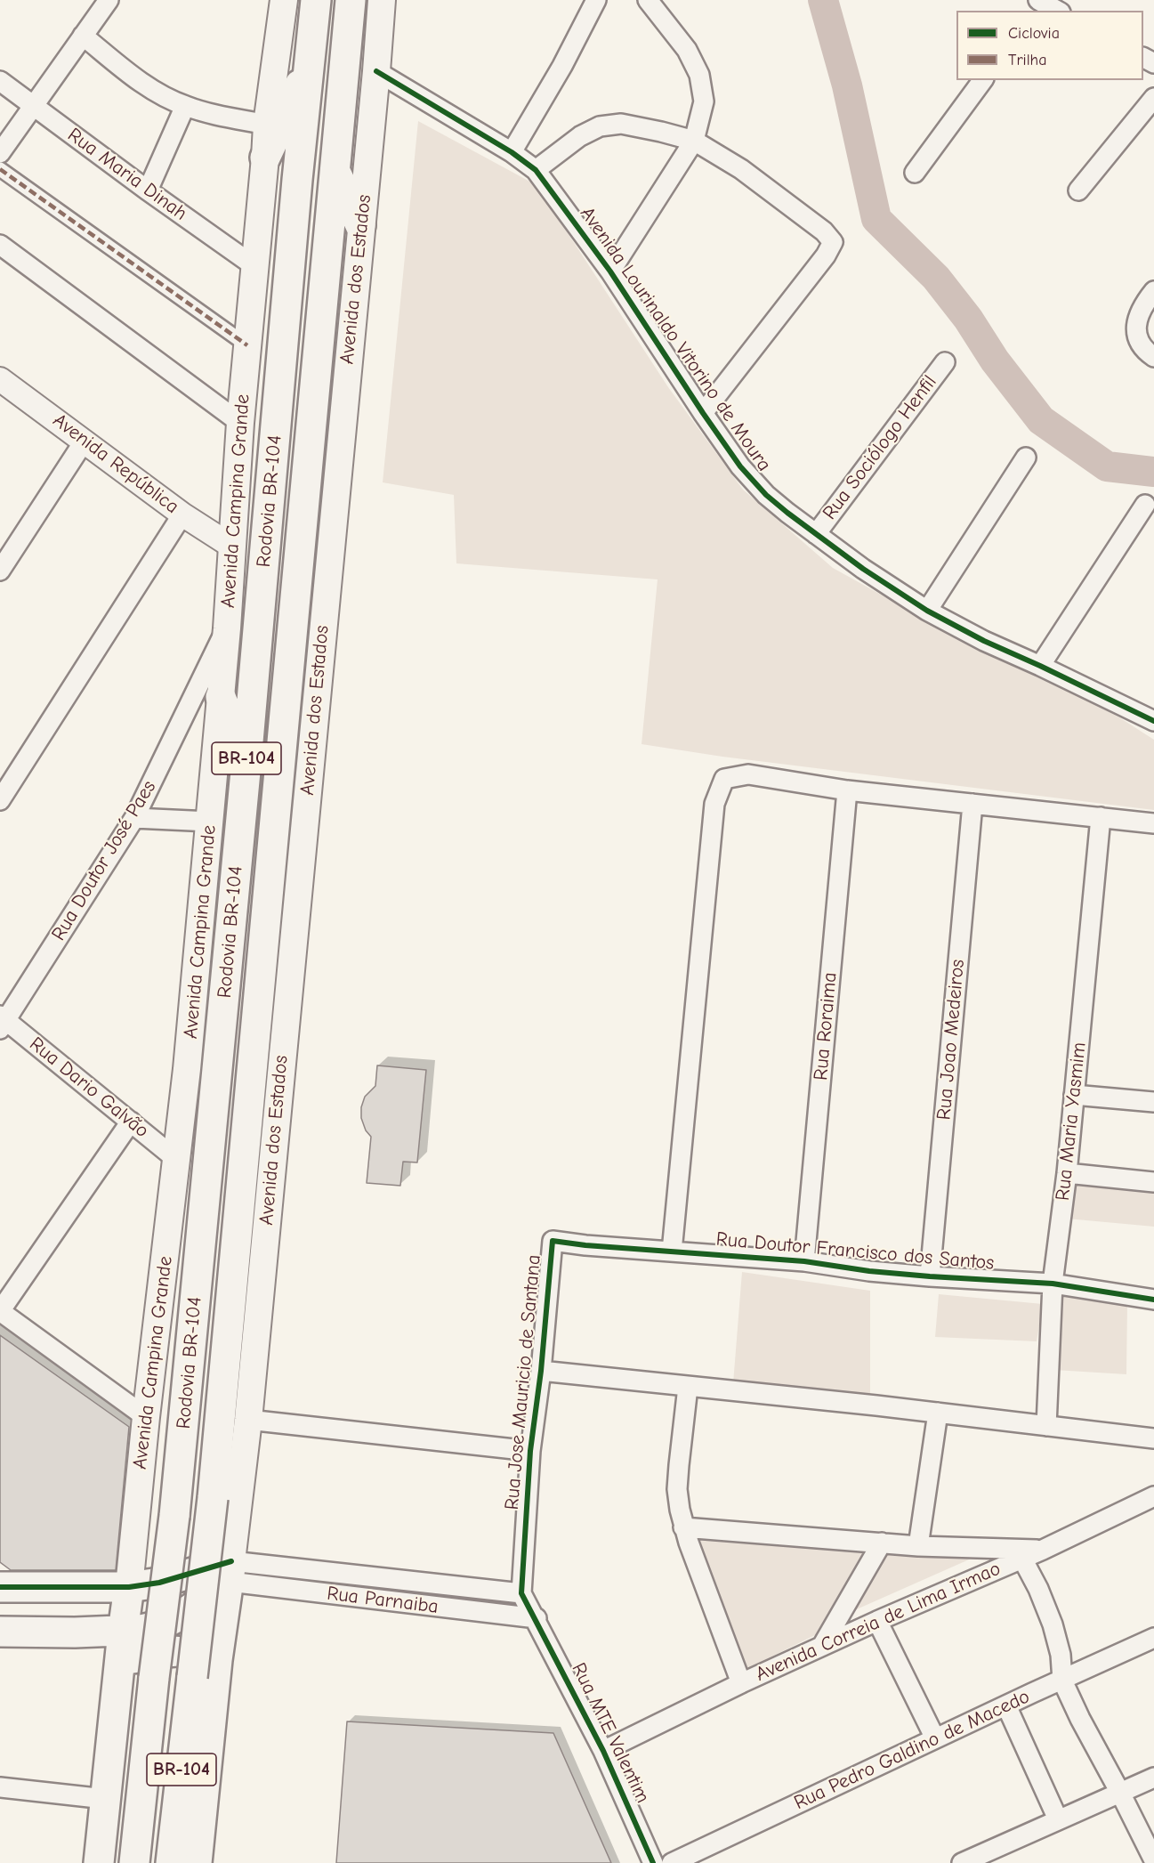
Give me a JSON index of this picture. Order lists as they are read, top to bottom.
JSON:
{
  "streets": {
    "main road": [
      "Avenida dos Estados",
      "Avenida Campina Grande",
      "Rodovia BR-104",
      "BR-104"
    ],
    "street": [
      "Rua Maria Dinah",
      "Avenida Lourinaldo Vitorino de Moura",
      "Rua Sociólogo Henfil",
      "Avenida República",
      "Rua Doutor José Paes",
      "Rua Roraima",
      "Rua Joao Medeiros",
      "Rua Dario Galvão",
      "Rua Maria Yasmim",
      "Rua Doutor Francisco dos Santos",
      "Rua Jose Mauricio de Santana",
      "Rua Parnaiba",
      "Avenida Correia de Lima Irmao",
      "Rua MTE Valentim",
      "Rua Pedro Galdino de Macedo"
    ]
  },
  "crossings": [
    ["Rua Maria Dinah", "Avenida Campina Grande"],
    ["Avenida dos Estados", "Avenida Lourinaldo Vitorino de Moura"],
    ["Avenida dos Estados", "Rua Parnaiba"],
    ["Avenida Lourinaldo Vitorino de Moura", "Rua Sociólogo Henfil"],
    ["Avenida República", "Avenida Campina Grande"],
    ["Avenida Campina Grande", "Rua Doutor José Paes"],
    ["Avenida Campina Grande", "Rua Dario Galvão"],
    ["Rua Doutor José Paes", "Rua Dario Galvão"],
    ["Rua Roraima", "Rua Doutor Francisco dos Santos"],
    ["Rua Joao Medeiros", "Rua Doutor Francisco dos Santos"],
    ["Rua Maria Yasmim", "Rua Doutor Francisco dos Santos"],
    ["Rua Doutor Francisco dos Santos", "Rua Jose Mauricio de Santana"],
    ["Rua Jose Mauricio de Santana", "Rua Parnaiba"],
    ["Rua Parnaiba", "Rua MTE Valentim"],
    ["Avenida Correia de Lima Irmao", "Rua MTE Valentim"]
  ],
  "legend": ["Ciclovia", "Trilha"]
}
